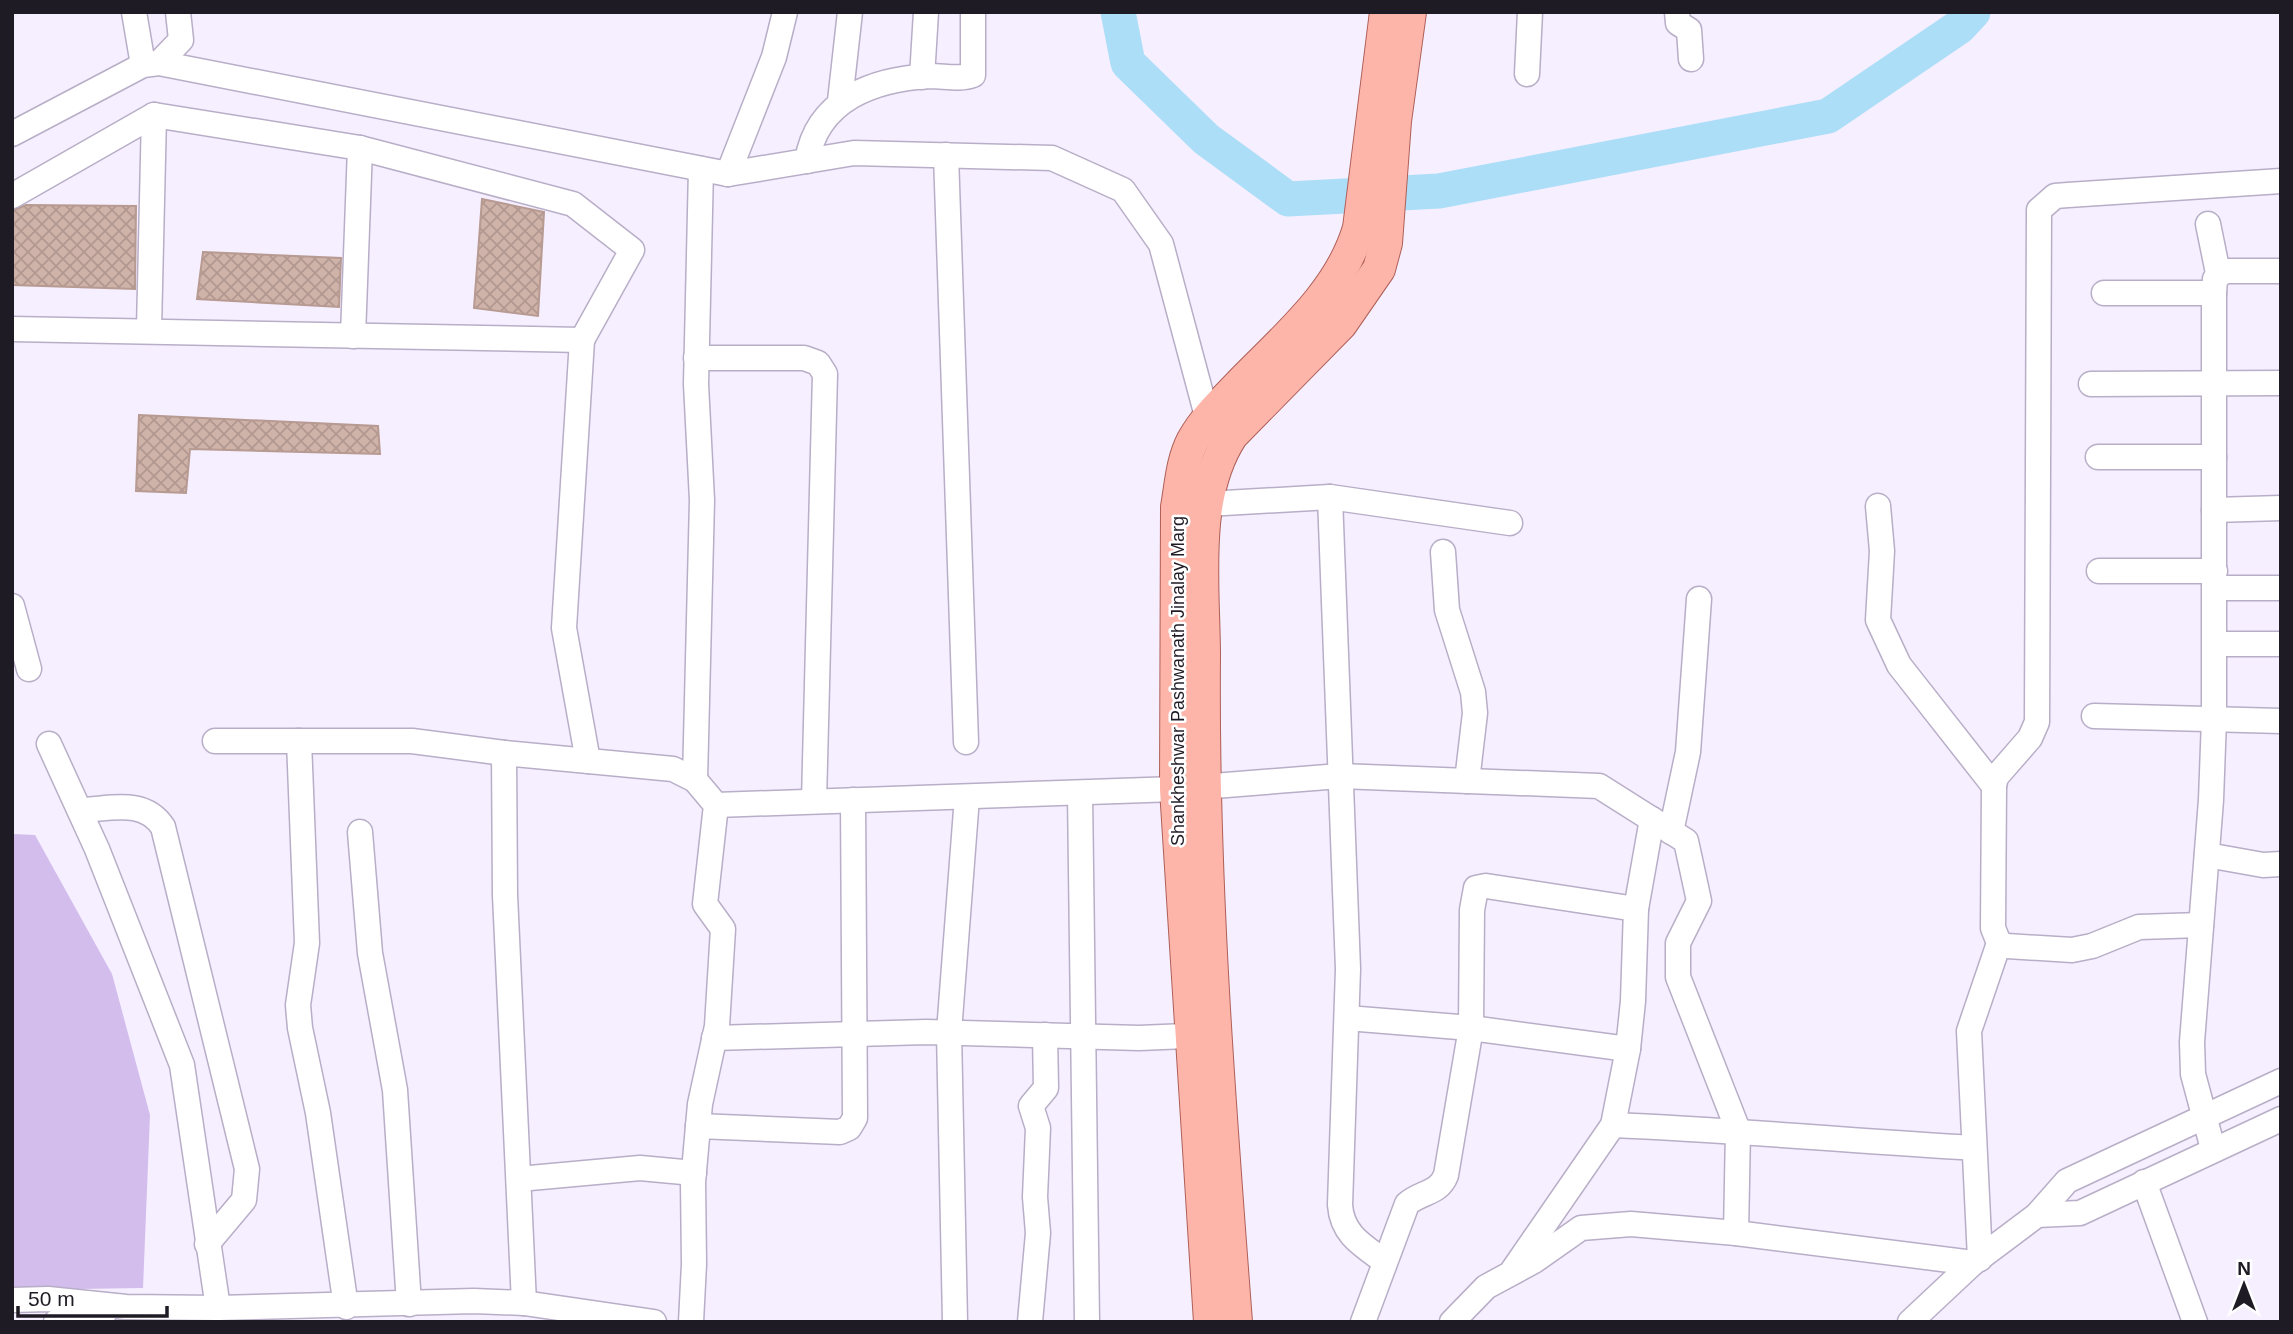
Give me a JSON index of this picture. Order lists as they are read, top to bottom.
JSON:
{
  "streets": {
    "main road": ["Shankheshwar Pashwanath Jinalay Marg"]
  },
  "scale_bar": "50 m",
  "north": "top"
}
